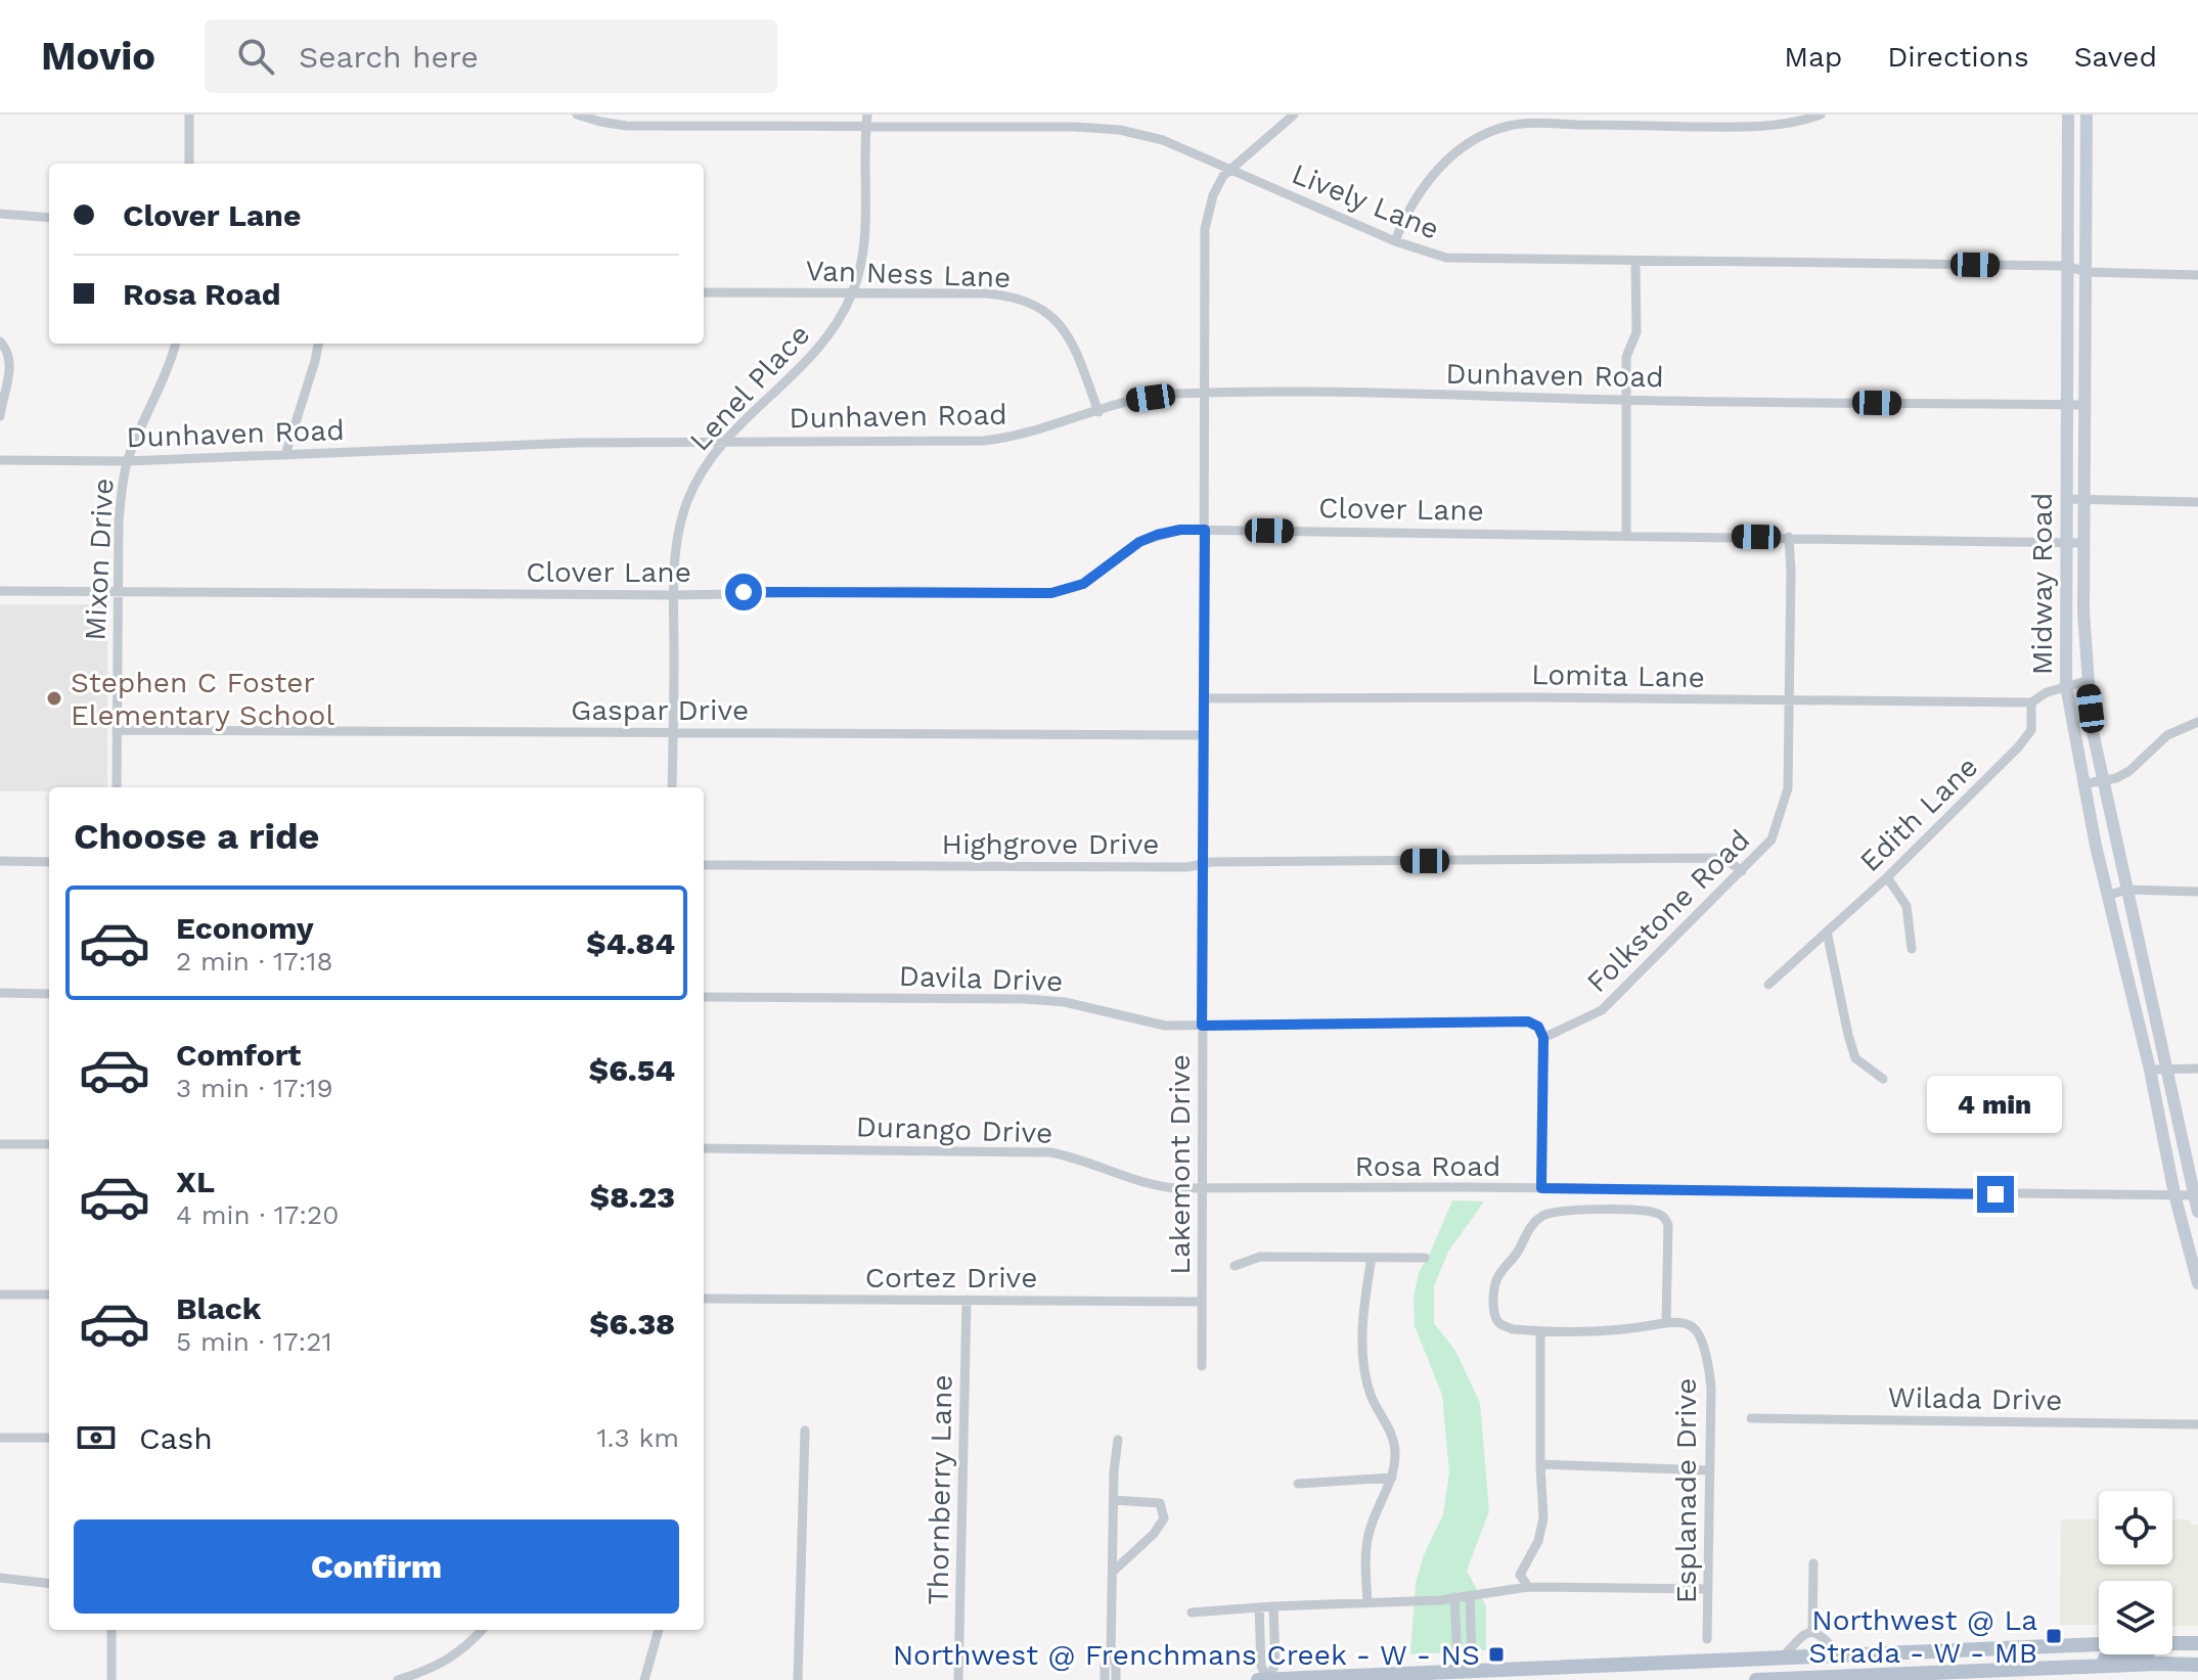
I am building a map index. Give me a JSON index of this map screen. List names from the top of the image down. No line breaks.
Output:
{"streets":{"main road":["Midway Road"],"street":["Lively Lane","Van Ness Lane","Dunhaven Road","Lenel Place","Clover Lane","Mixon Drive","Lomita Lane","Gaspar Drive","Edith Lane","Highgrove Drive","Folkstone Road","Davila Drive","Durango Drive","Lakemont Drive","Rosa Road","Cortez Drive","Wilada Drive","Thornberry Lane","Esplanade Drive"]},"crossings":[["Lively Lane","Lenel Place"],["Lively Lane","Midway Road"],["Lively Lane","Lakemont Drive"],["Van Ness Lane","Dunhaven Road"],["Van Ness Lane","Lenel Place"],["Dunhaven Road","Lenel Place"],["Dunhaven Road","Mixon Drive"],["Dunhaven Road","Midway Road"],["Dunhaven Road","Lakemont Drive"],["Lenel Place","Clover Lane"],["Lenel Place","Gaspar Drive"],["Clover Lane","Mixon Drive"],["Clover Lane","Midway Road"],["Clover Lane","Folkstone Road"],["Clover Lane","Lakemont Drive"],["Mixon Drive","Gaspar Drive"],["Midway Road","Rosa Road"],["Lomita Lane","Edith Lane"],["Lomita Lane","Folkstone Road"],["Lomita Lane","Lakemont Drive"],["Gaspar Drive","Lakemont Drive"],["Highgrove Drive","Folkstone Road"],["Highgrove Drive","Lakemont Drive"],["Folkstone Road","Davila Drive"],["Davila Drive","Lakemont Drive"],["Durango Drive","Lakemont Drive"],["Durango Drive","Rosa Road"],["Lakemont Drive","Rosa Road"],["Lakemont Drive","Cortez Drive"],["Cortez Drive","Thornberry Lane"]],"places":{"other":["Stephen C Foster Elementary School"],"transit":["Northwest @ La Strada - W - MB","Northwest @ Frenchmans Creek - W - NS"]},"page":{"header":"Movio","search":"Search here","nav":["Map","Directions","Saved"],"banner":["Clover Lane","Rosa Road"],"heading":"Choose a ride","list":[{"name":"Economy","note":"2 min · 17:18","value":"$4.84"},{"name":"Comfort","note":"3 min · 17:19","value":"$6.54"},{"name":"XL","note":"4 min · 17:20","value":"$8.23"},{"name":"Black","note":"5 min · 17:21","value":"$6.38"}],"bubble":"4 min","pay":["Cash","1.3 km"],"buttons":"Confirm"}}
